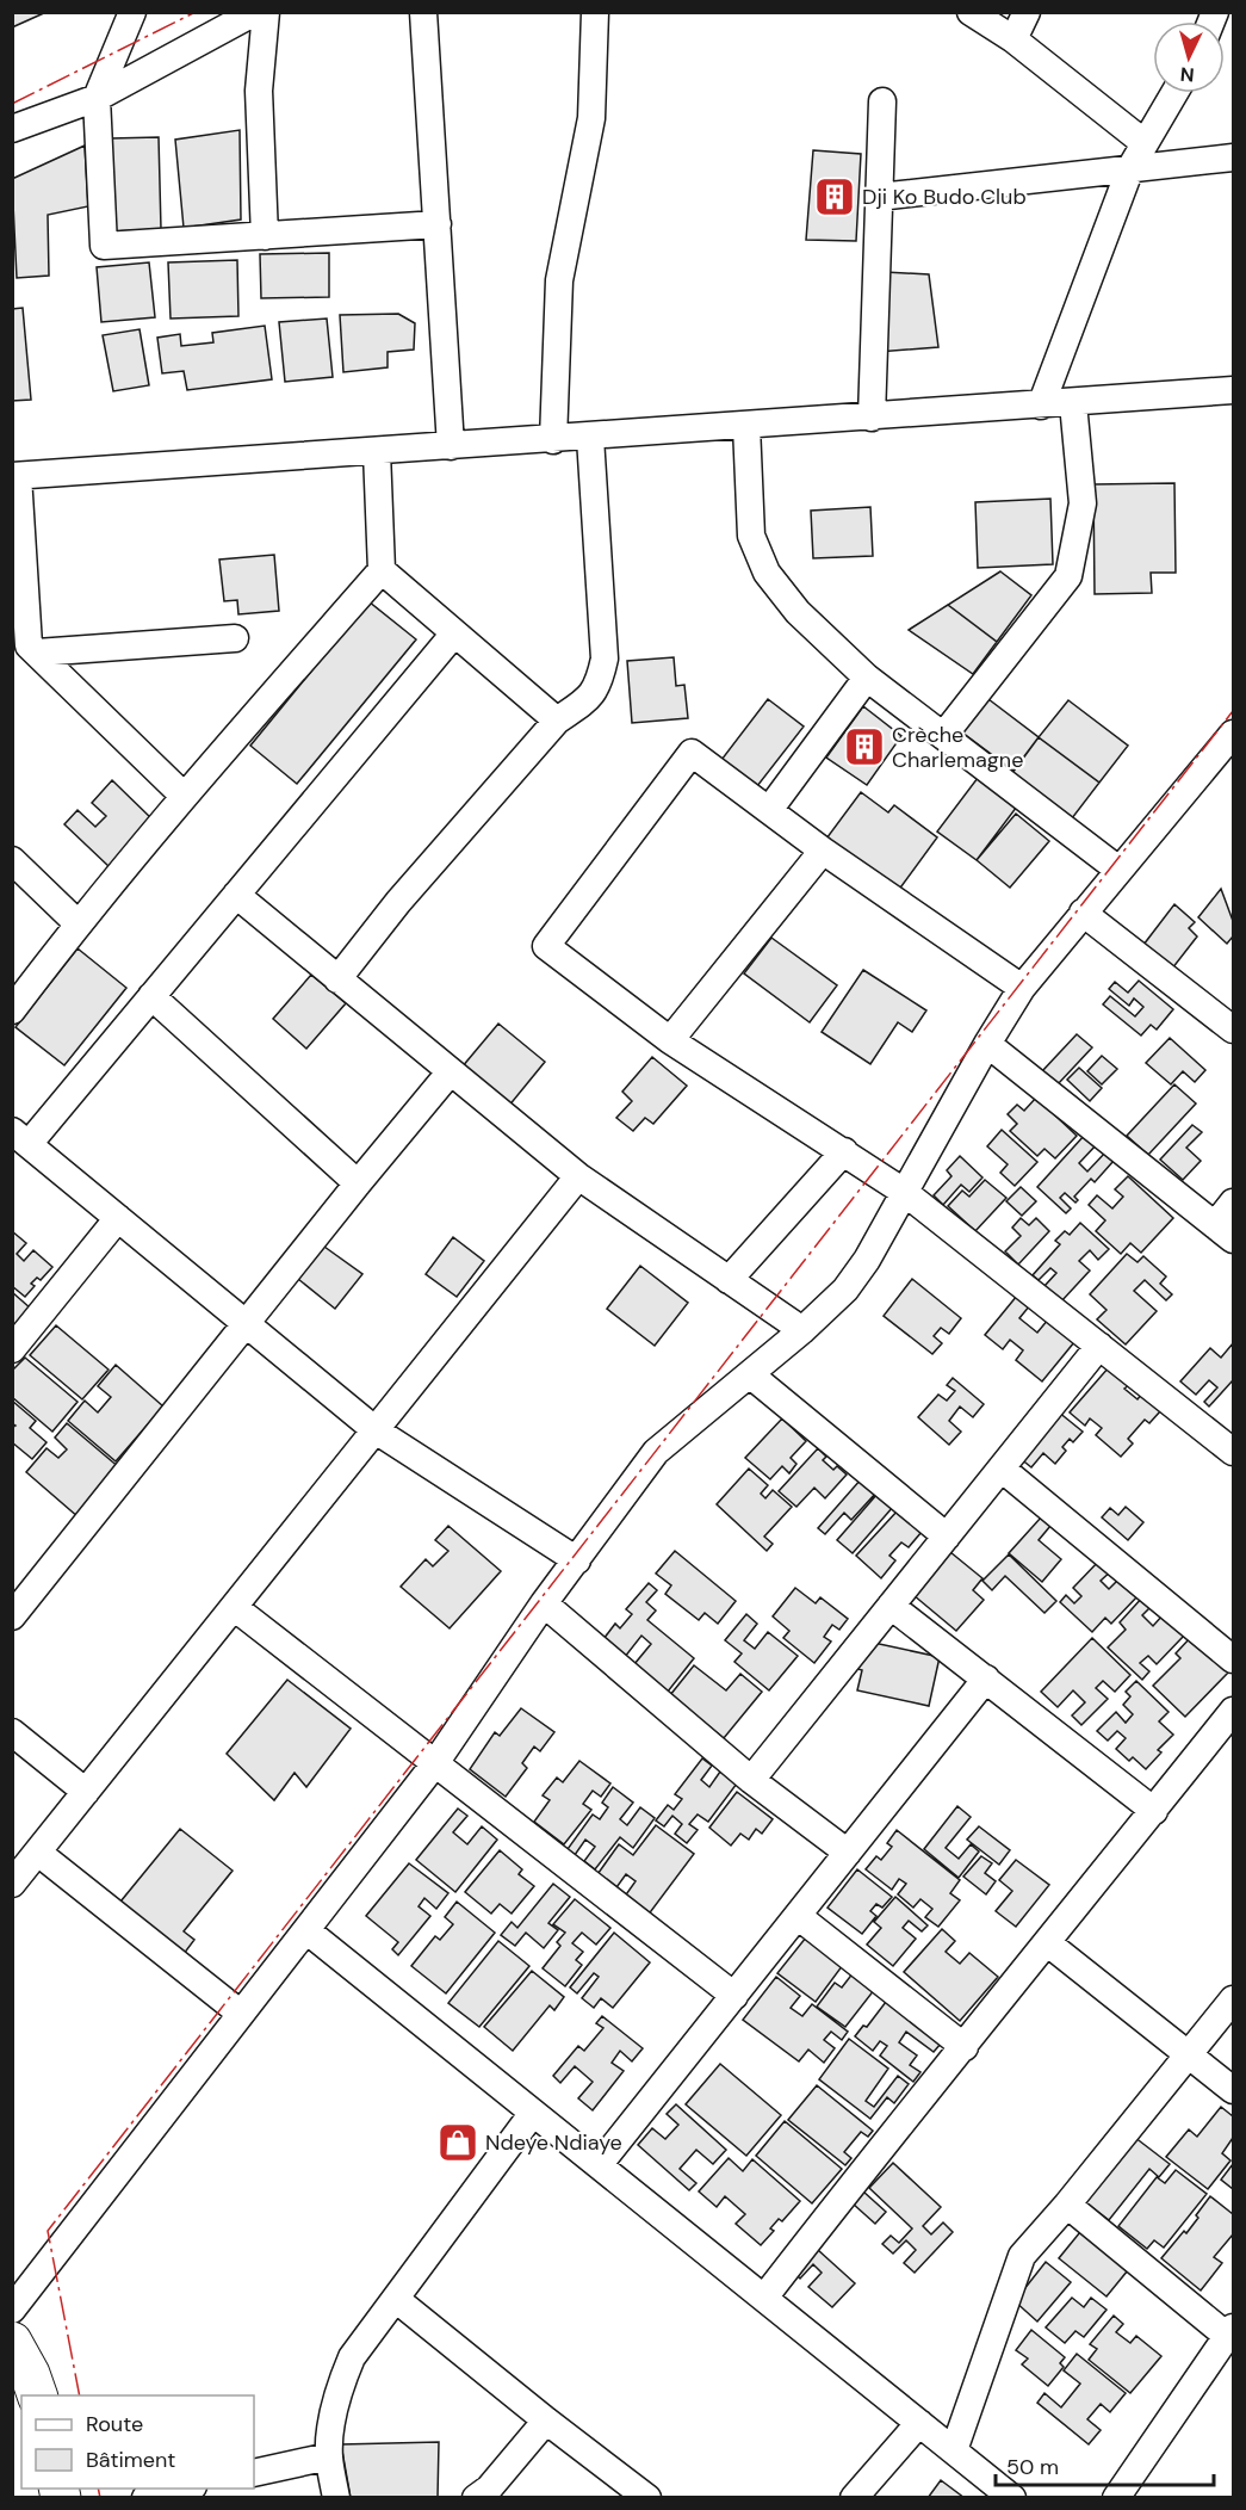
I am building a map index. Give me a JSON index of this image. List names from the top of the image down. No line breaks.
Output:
{"places":{"building":["Dji Ko Budo Club","Crèche Charlemagne"],"shop":["Ndeye Ndiaye"]},"legend":["Route","Bâtiment"],"scale_bar":"50 m","north":"bottom"}
